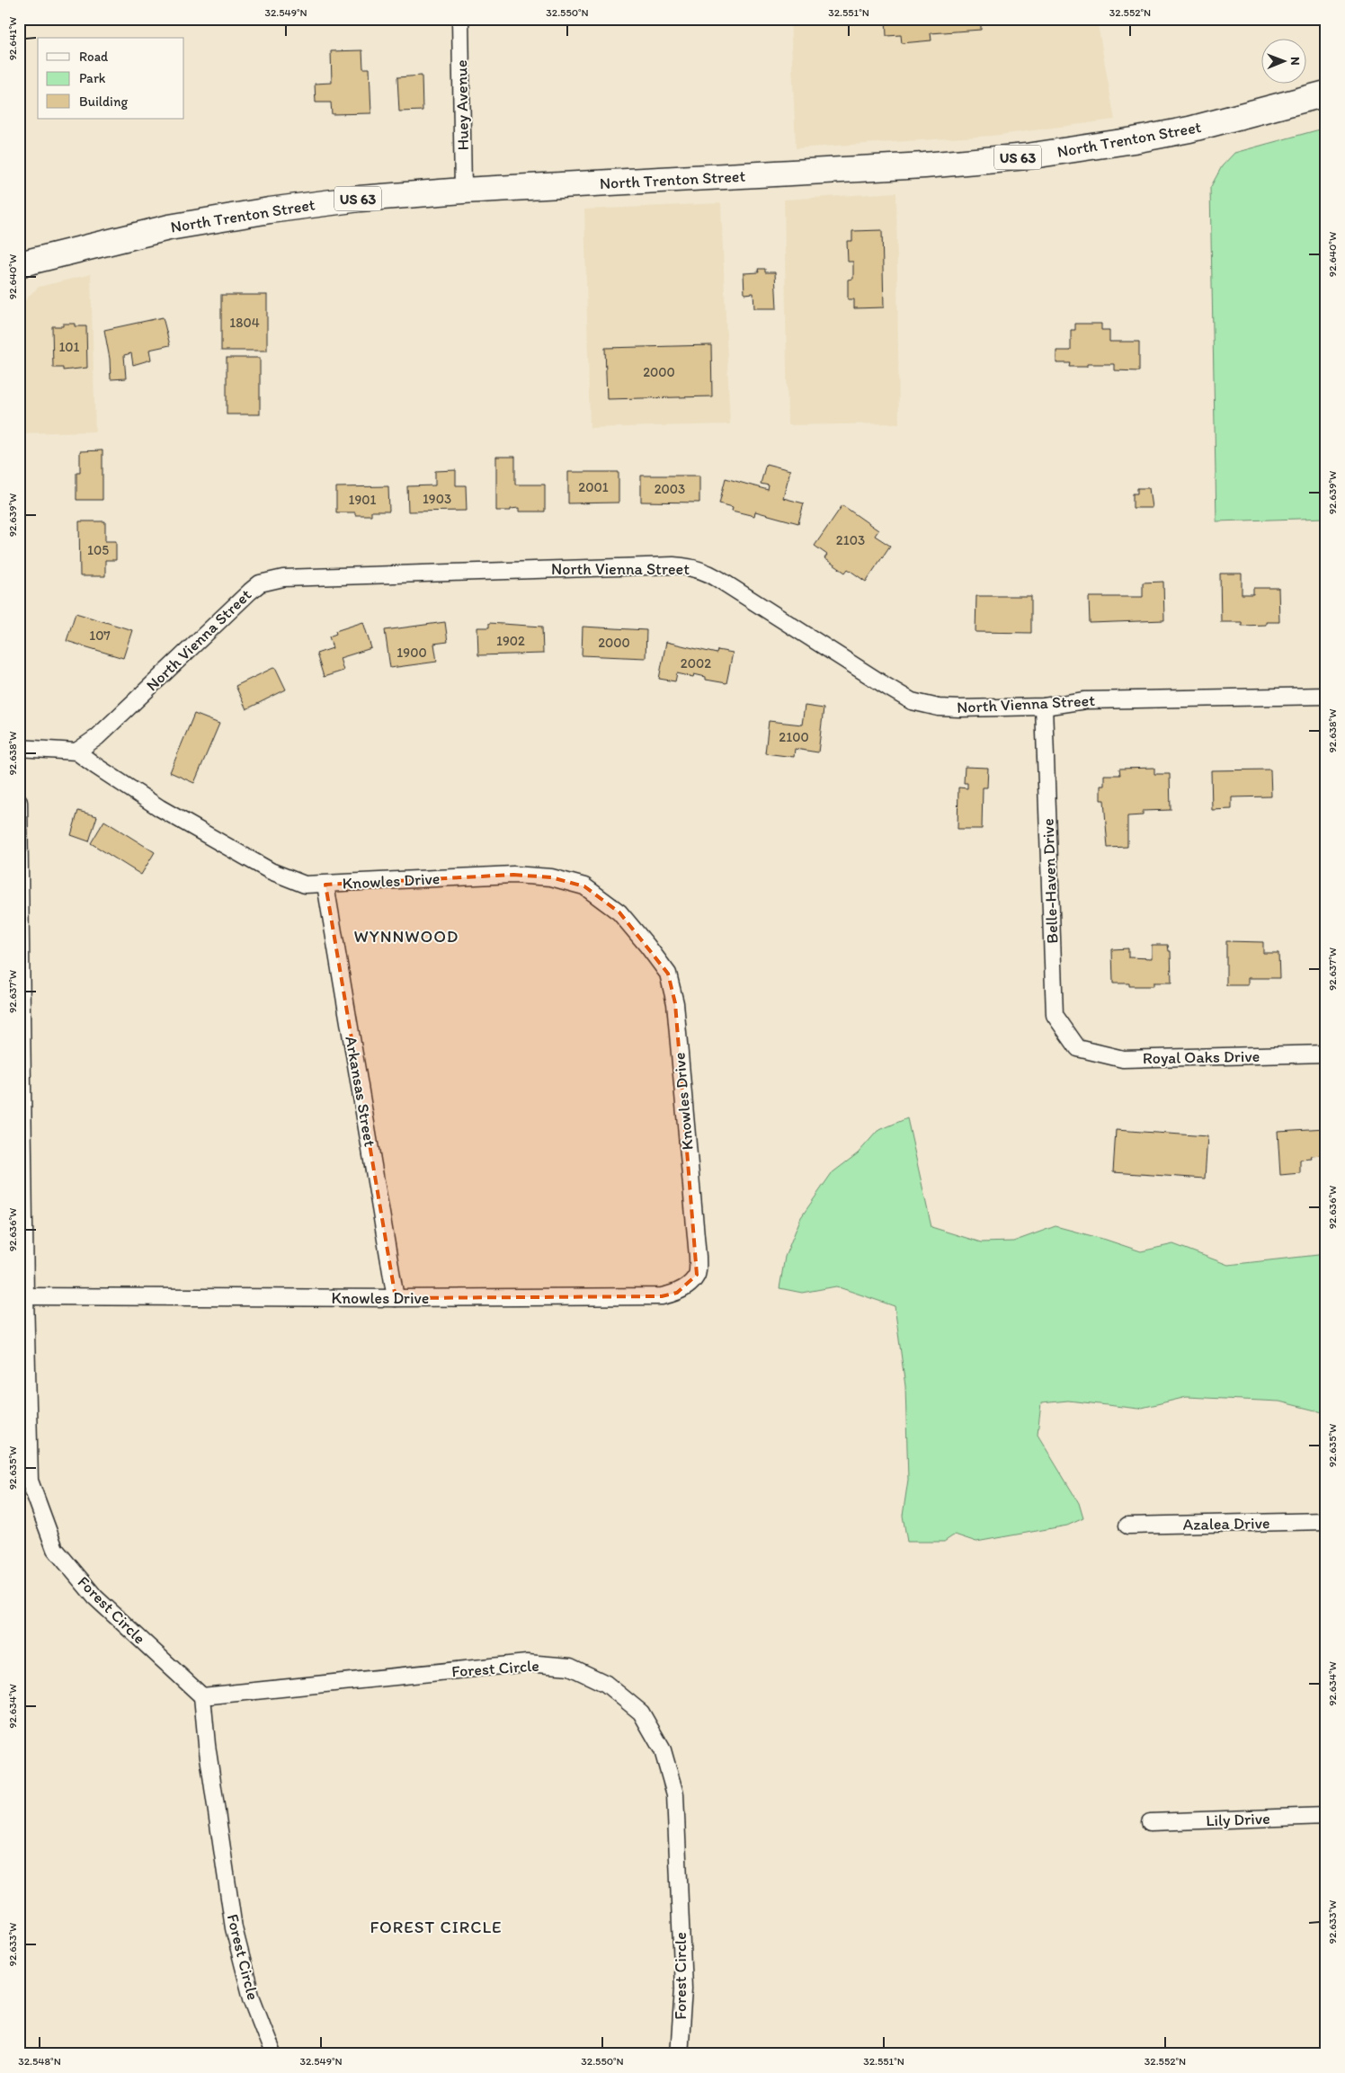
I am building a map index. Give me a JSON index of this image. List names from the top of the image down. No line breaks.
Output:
{"streets":{"highway":["North Trenton Street","US 63"],"street":["Huey Avenue","North Vienna Street","Knowles Drive","Belle-Haven Drive","Royal Oaks Drive","Arkansas Street","Azalea Drive","Forest Circle","Lily Drive"]},"crossings":[["Huey Avenue","North Trenton Street"],["North Vienna Street","Knowles Drive"],["North Vienna Street","Belle-Haven Drive"],["Knowles Drive","Arkansas Street"],["Knowles Drive","Forest Circle"],["Belle-Haven Drive","Royal Oaks Drive"]],"districts":["WYNNWOOD","FOREST CIRCLE"],"house_numbers":["1804","101","2000","2001","2003","1903","1901","2103","105","107","1902","2000","1900","2002","2100"],"legend":["Road","Park","Building"],"north":"right","coordinates":["32.549°N","32.550°N","32.551°N","32.552°N","92.641°W","92.640°W","92.639°W","92.638°W","92.637°W","92.636°W","92.635°W","92.634°W","92.633°W","32.548°N"]}
